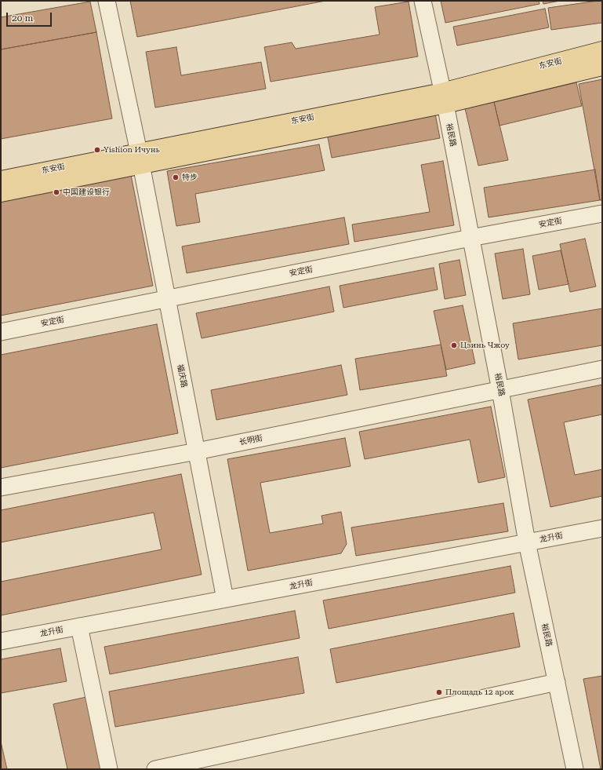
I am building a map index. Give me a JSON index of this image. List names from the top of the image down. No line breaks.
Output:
{"streets":{"main road":["东安街"],"street":["裕民路","安定街","福庆路","长明街","龙升街"]},"crossings":[["东安街","裕民路"],["东安街","福庆路"],["裕民路","安定街"],["裕民路","长明街"],["裕民路","龙升街"],["安定街","福庆路"],["福庆路","长明街"],["福庆路","龙升街"]],"places":["Yishion Ичунь","特步","中国建设银行","Цзинь Чжоу","Площадь 12 арок"],"scale_bar":"20 m"}
